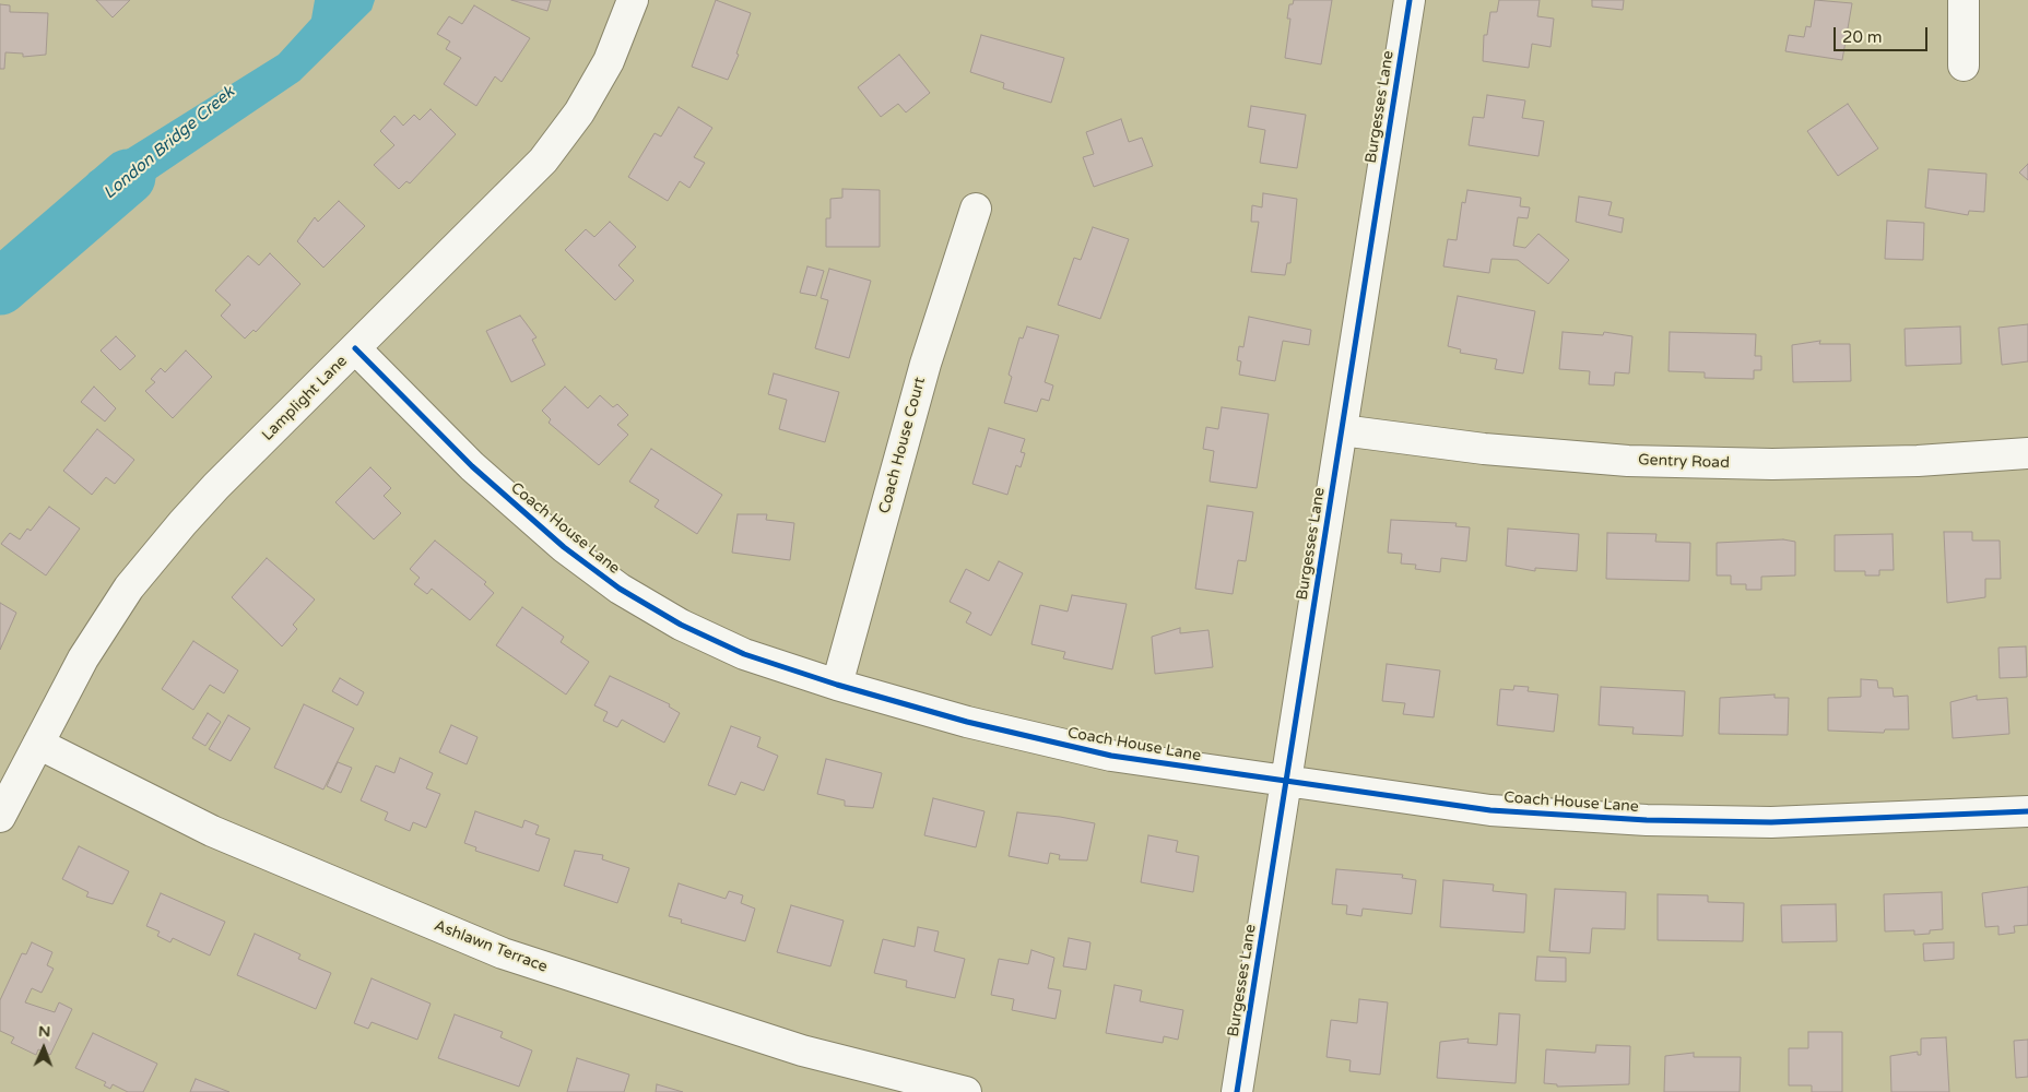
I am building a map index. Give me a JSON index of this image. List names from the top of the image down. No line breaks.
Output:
{"streets":{"street":["Burgesses Lane","Lamplight Lane","Coach House Court","Gentry Road","Coach House Lane","Ashlawn Terrace"]},"crossings":[["Burgesses Lane","Gentry Road"],["Burgesses Lane","Coach House Lane"],["Lamplight Lane","Coach House Lane"],["Lamplight Lane","Ashlawn Terrace"],["Coach House Court","Coach House Lane"]],"water":["London Bridge Creek"],"scale_bar":"20 m","north":"top"}
